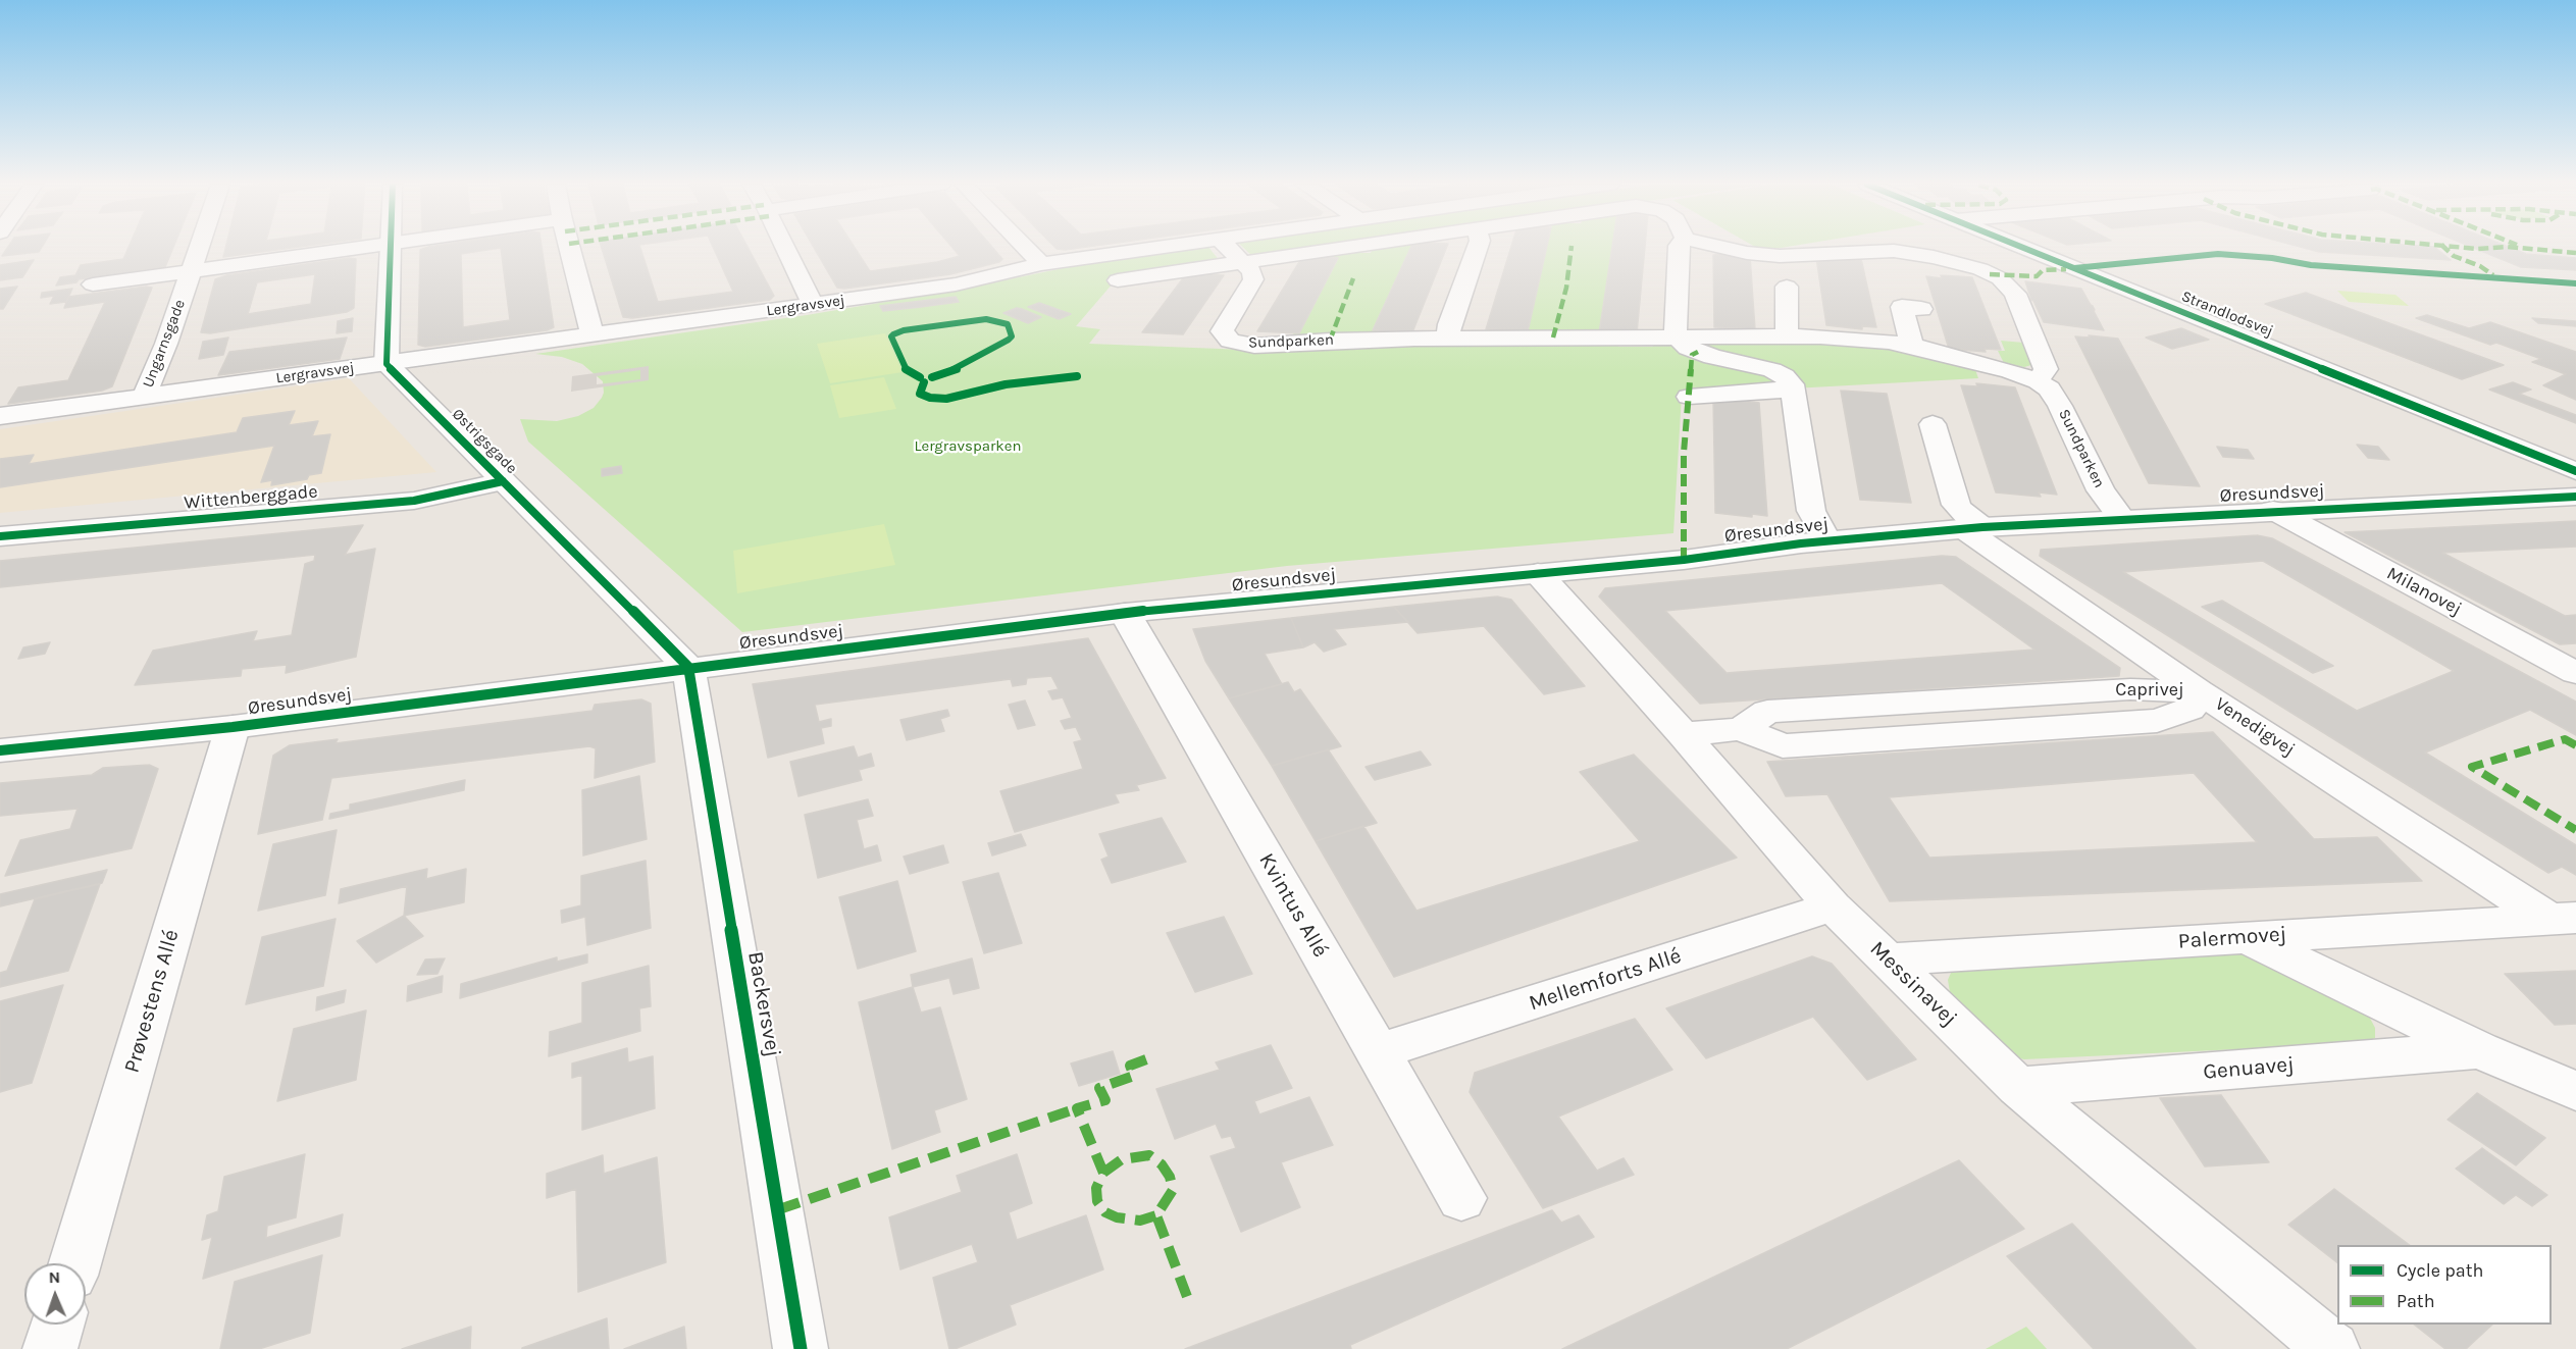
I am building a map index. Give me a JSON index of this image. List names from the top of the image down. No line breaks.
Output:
{"streets":{"street":["Lergravsvej","Strandlodsvej","Sundparken","Ungarnsgade","Østrigsgade","Øresundsvej","Wittenberggade","Milanovej","Caprivej","Venedigvej","Kvintus Allé","Palermovej","Mellemforts Allé","Messinavej","Prøvestens Allé","Backersvej","Genuavej"]},"crossings":[["Lergravsvej","Ungarnsgade"],["Lergravsvej","Østrigsgade"],["Sundparken","Øresundsvej"],["Østrigsgade","Øresundsvej"],["Østrigsgade","Wittenberggade"],["Østrigsgade","Backersvej"],["Øresundsvej","Milanovej"],["Øresundsvej","Venedigvej"],["Øresundsvej","Kvintus Allé"],["Øresundsvej","Messinavej"],["Øresundsvej","Prøvestens Allé"],["Øresundsvej","Backersvej"],["Caprivej","Venedigvej"],["Caprivej","Messinavej"],["Venedigvej","Palermovej"],["Kvintus Allé","Mellemforts Allé"],["Palermovej","Messinavej"],["Palermovej","Genuavej"],["Mellemforts Allé","Messinavej"],["Messinavej","Genuavej"]],"parks":["Lergravsparken"],"legend":["Cycle path","Path"],"north":"top"}
